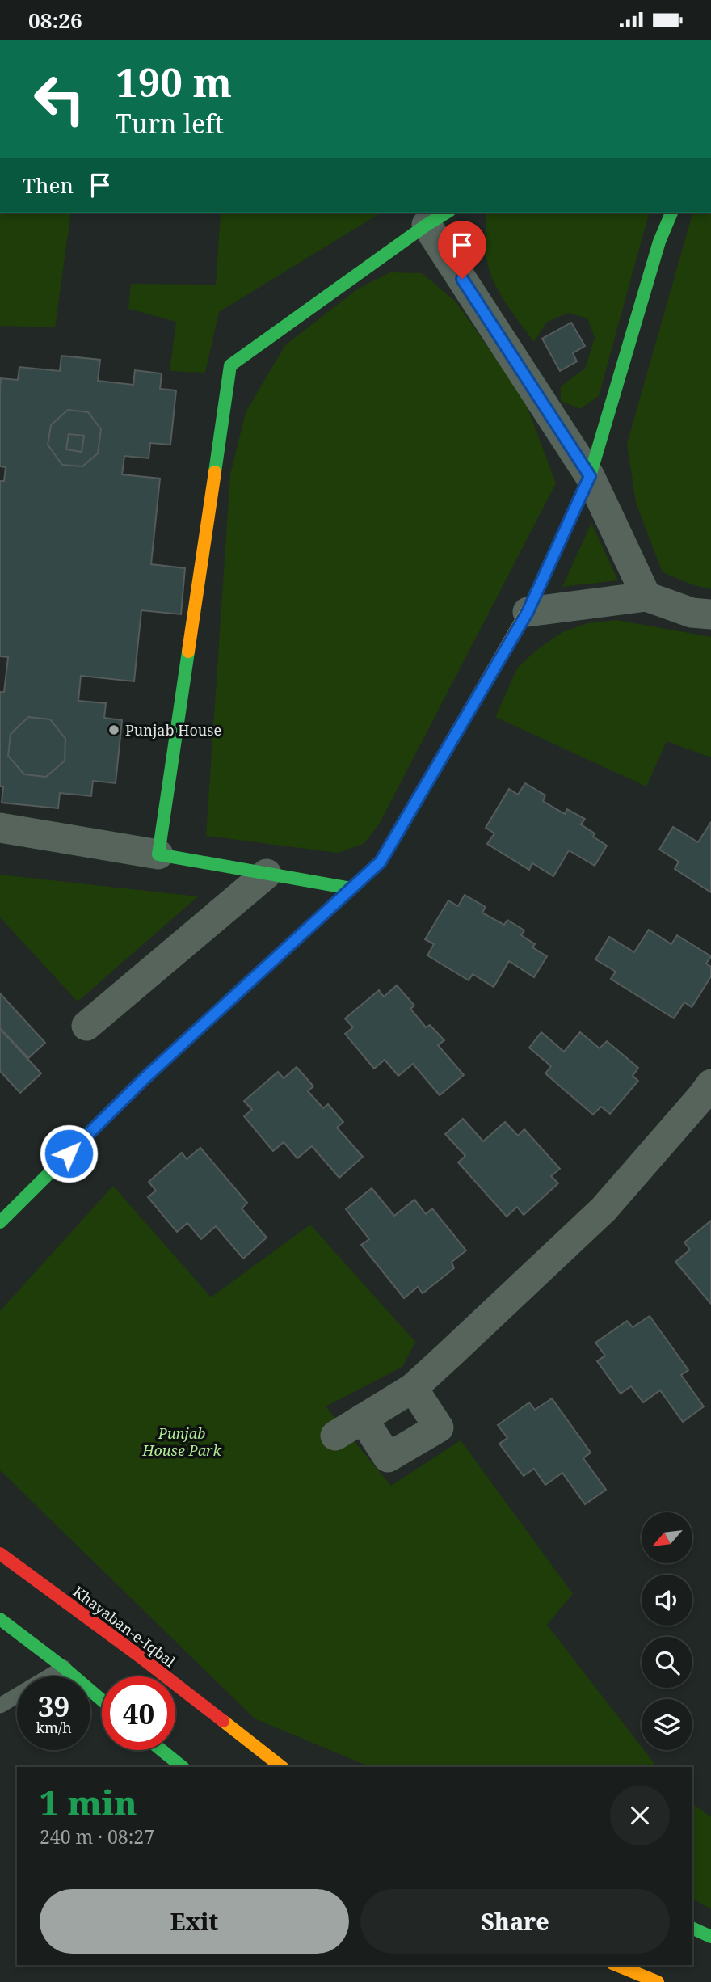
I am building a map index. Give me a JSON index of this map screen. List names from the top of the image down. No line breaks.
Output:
{"streets":{"street":["Khayaban-e-Iqbal"]},"parks":["Punjab House Park"],"places":["Punjab House"],"north":"bottom left","page":{"status":"08:26","turn":["190 m","Turn left"],"then":"Then","speed":"39 km/h","limit":"40","heading":["1 min","240 m · 08:27"],"buttons":["Exit","Share"]}}
